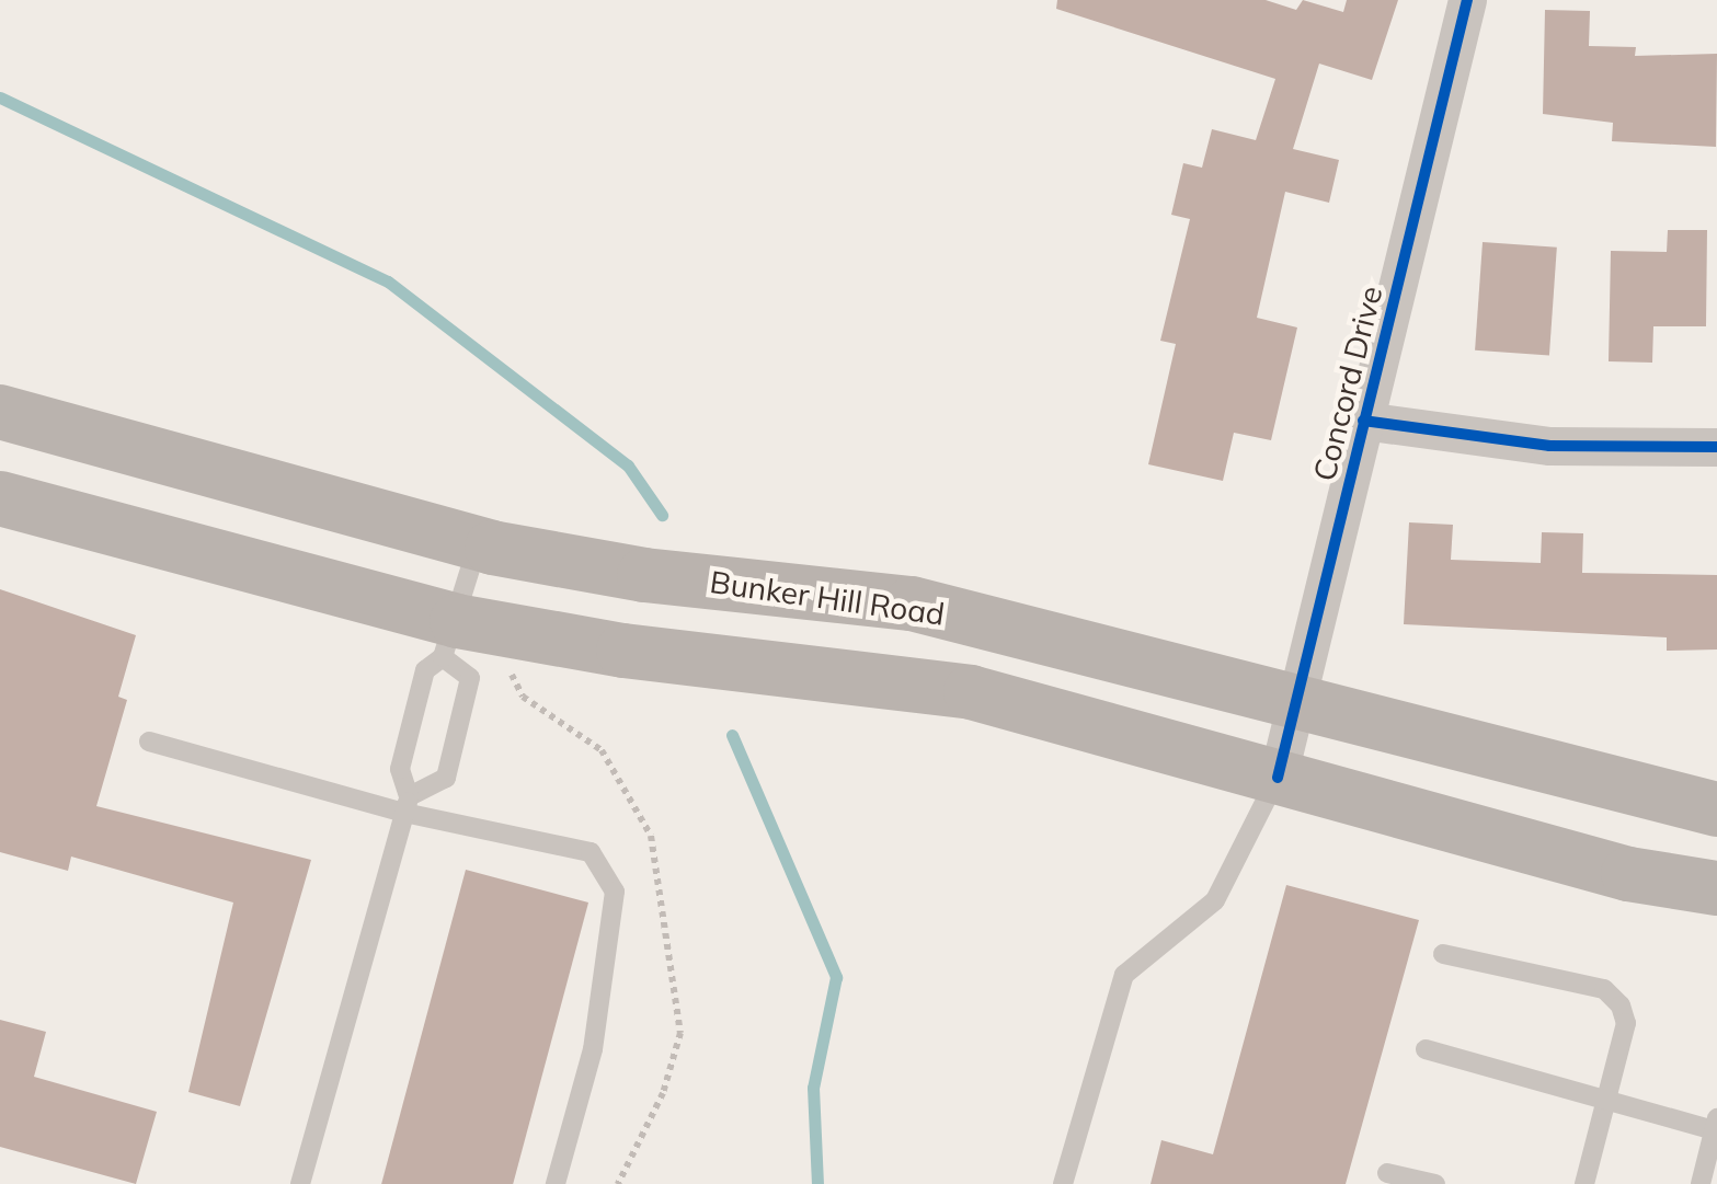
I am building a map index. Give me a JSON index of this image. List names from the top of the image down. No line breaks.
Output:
{"streets":{"main road":["Bunker Hill Road"],"street":["Concord Drive"]},"crossings":[["Concord Drive","Bunker Hill Road"]]}
